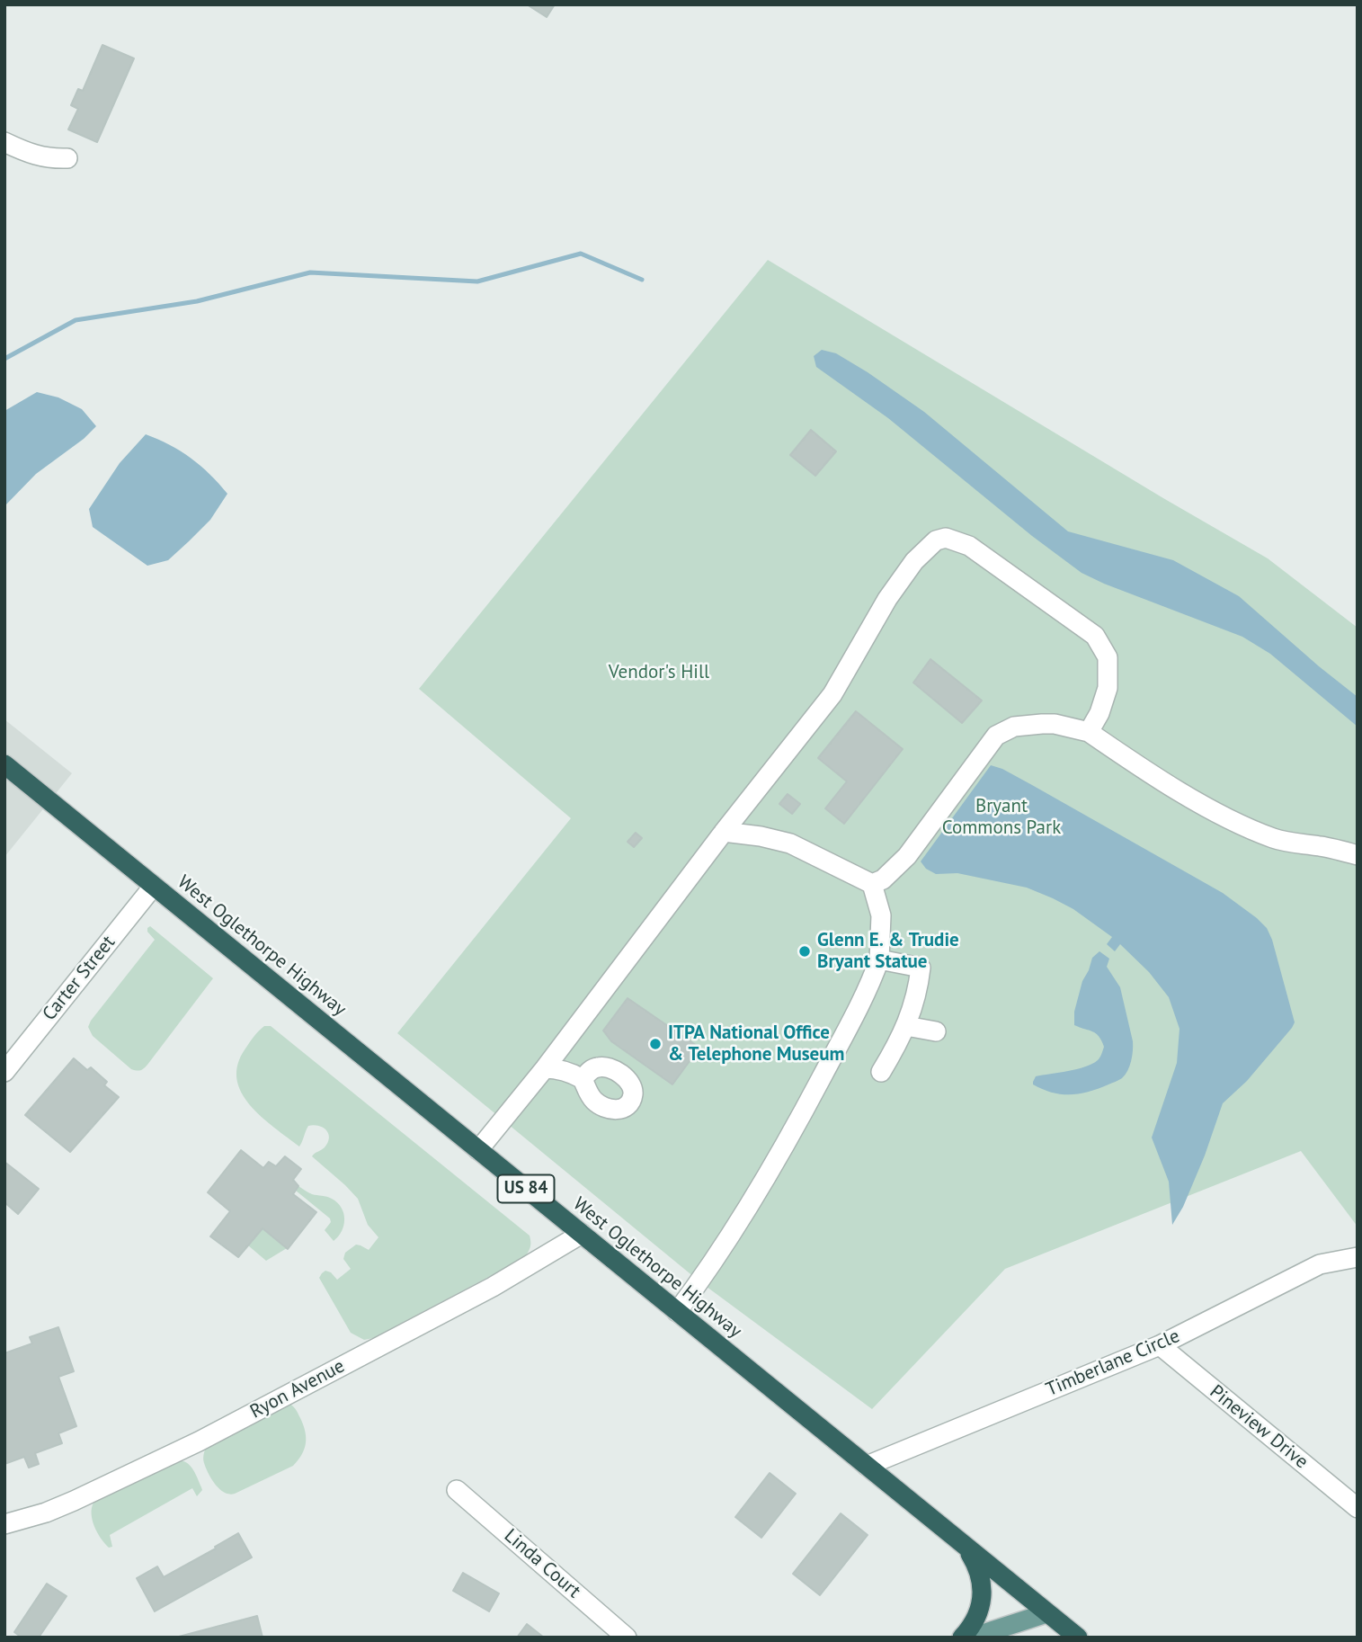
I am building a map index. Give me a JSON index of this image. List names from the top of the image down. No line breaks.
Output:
{"streets":{"highway":["West Oglethorpe Highway","US 84"],"street":["Carter Street","Timberlane Circle","Ryon Avenue","Pineview Drive","Linda Court"]},"crossings":[["West Oglethorpe Highway","Carter Street"],["West Oglethorpe Highway","Timberlane Circle"],["West Oglethorpe Highway","Ryon Avenue"],["Timberlane Circle","Pineview Drive"]],"parks":["Vendor's Hill","Bryant Commons Park"],"places":["Glenn E. & Trudie Bryant Statue","ITPA National Office & Telephone Museum"]}
